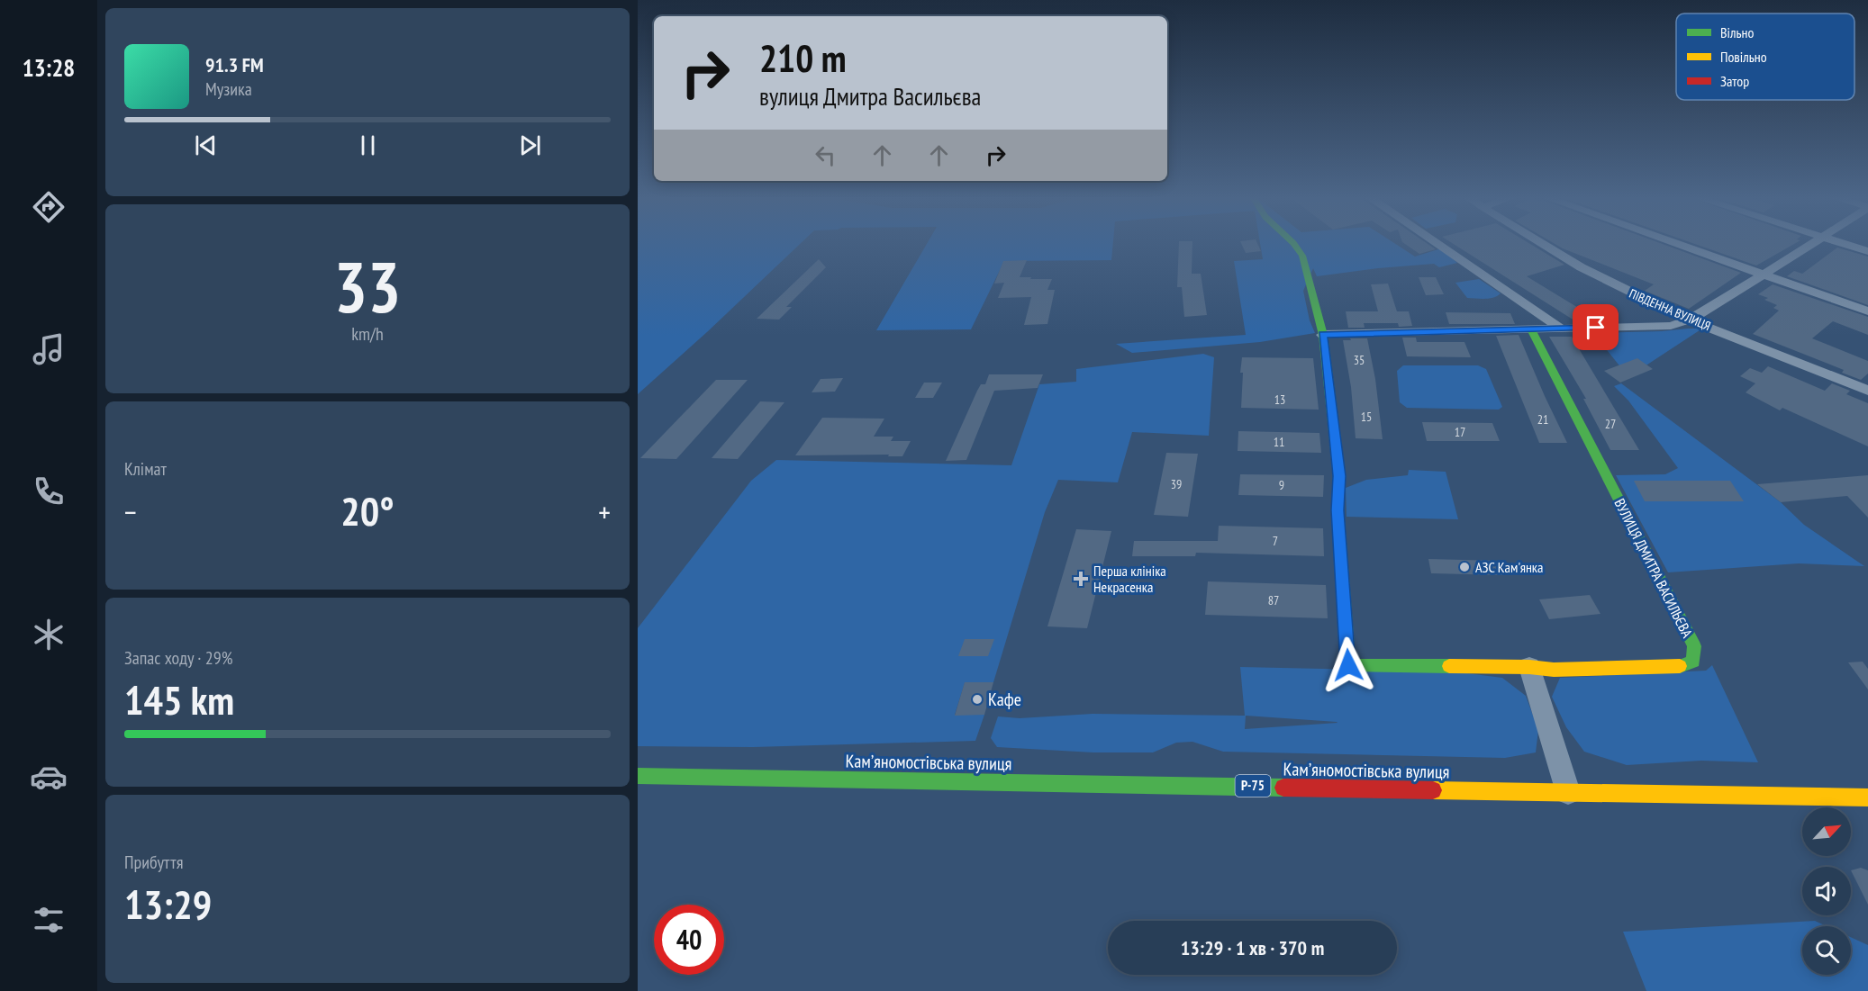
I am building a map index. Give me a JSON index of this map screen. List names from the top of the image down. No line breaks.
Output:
{"streets":{"street":["ПІВДЕННА ВУЛИЦЯ","ВУЛИЦЯ ДМИТРА ВАСИЛЬЄВА","Камʼяномостівська вулиця","Р-75"]},"places":{"other":["АЗС Кам'янка","Кафе"],"health":["Перша клініка Некрасенка"]},"house_numbers":["35","13","15","21","27","17","11","39","9","7","87"],"legend":["Вільно","Повільно","Затор"],"north":"top right","page":{"tabs":"13:28","turn":["210 m","вулиця Дмитра Васильєва"],"song":["91.3 FM","Музика"],"tile":[["33","km/h"],"Клімат",["Запас ходу · 29%","145 km"],["Прибуття","13:29"]],"heat":["−","20°","+"],"limit":"40","trip":"13:29 · 1 хв · 370 m"}}
